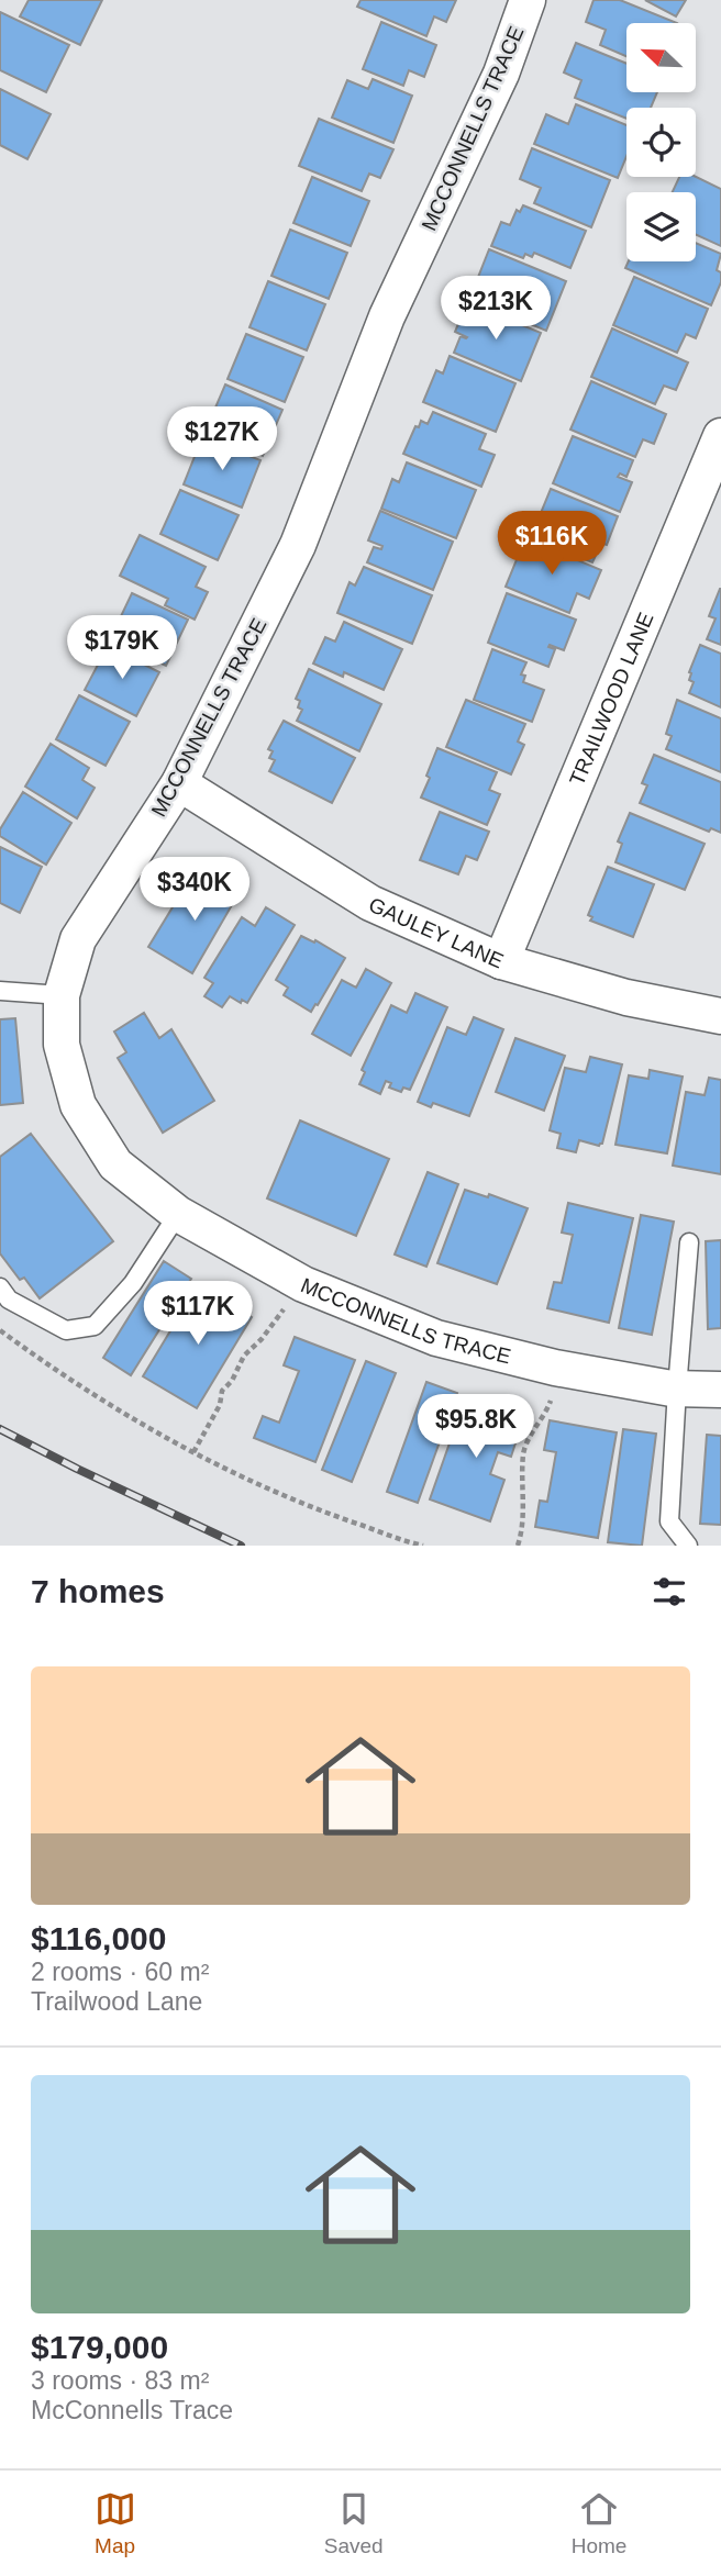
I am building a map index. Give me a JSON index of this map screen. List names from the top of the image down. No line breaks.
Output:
{"streets":{"street":["MCCONNELLS TRACE","TRAILWOOD LANE","GAULEY LANE"]},"crossings":[["MCCONNELLS TRACE","GAULEY LANE"],["TRAILWOOD LANE","GAULEY LANE"]],"north":"top left","page":{"price":["$213K","$127K","$116K","$179K","$340K","$117K","$95.8K"],"heading":"7 homes","list":[{"name":"$116,000","note":"2 rooms · 60 m² · Trailwood Lane"},{"name":"$179,000","note":"3 rooms · 83 m² · McConnells Trace"}],"tabs":["Map","Saved","Home"]}}
